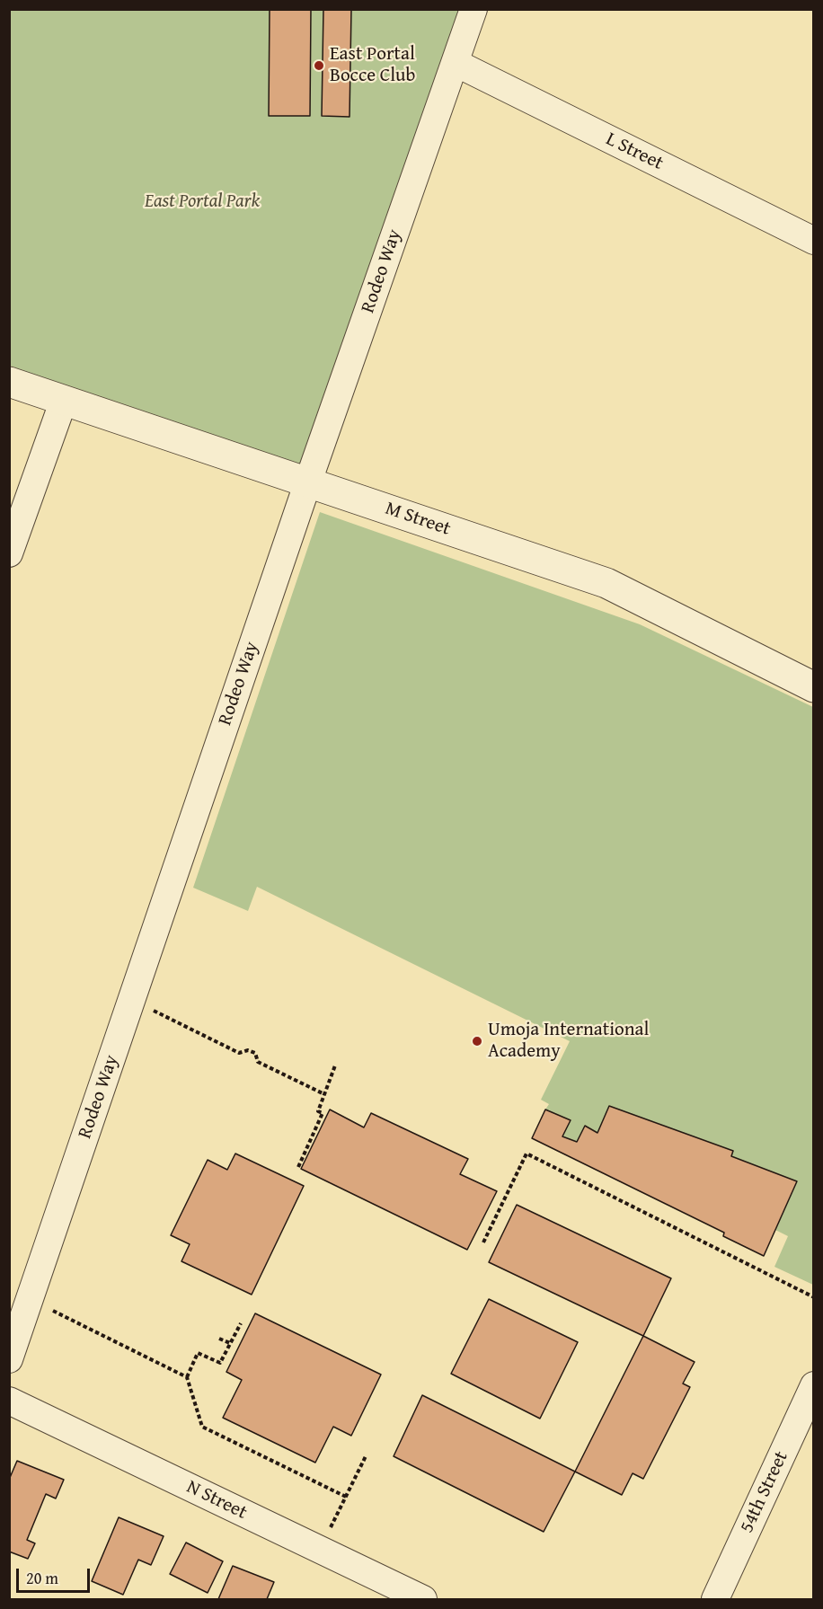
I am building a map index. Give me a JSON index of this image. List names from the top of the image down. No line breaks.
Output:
{"streets":{"street":["L Street","Rodeo Way","M Street","54th Street","N Street"]},"crossings":[["L Street","Rodeo Way"],["Rodeo Way","M Street"]],"parks":["East Portal Park"],"places":["East Portal Bocce Club","Umoja International Academy"],"scale_bar":"20 m"}
